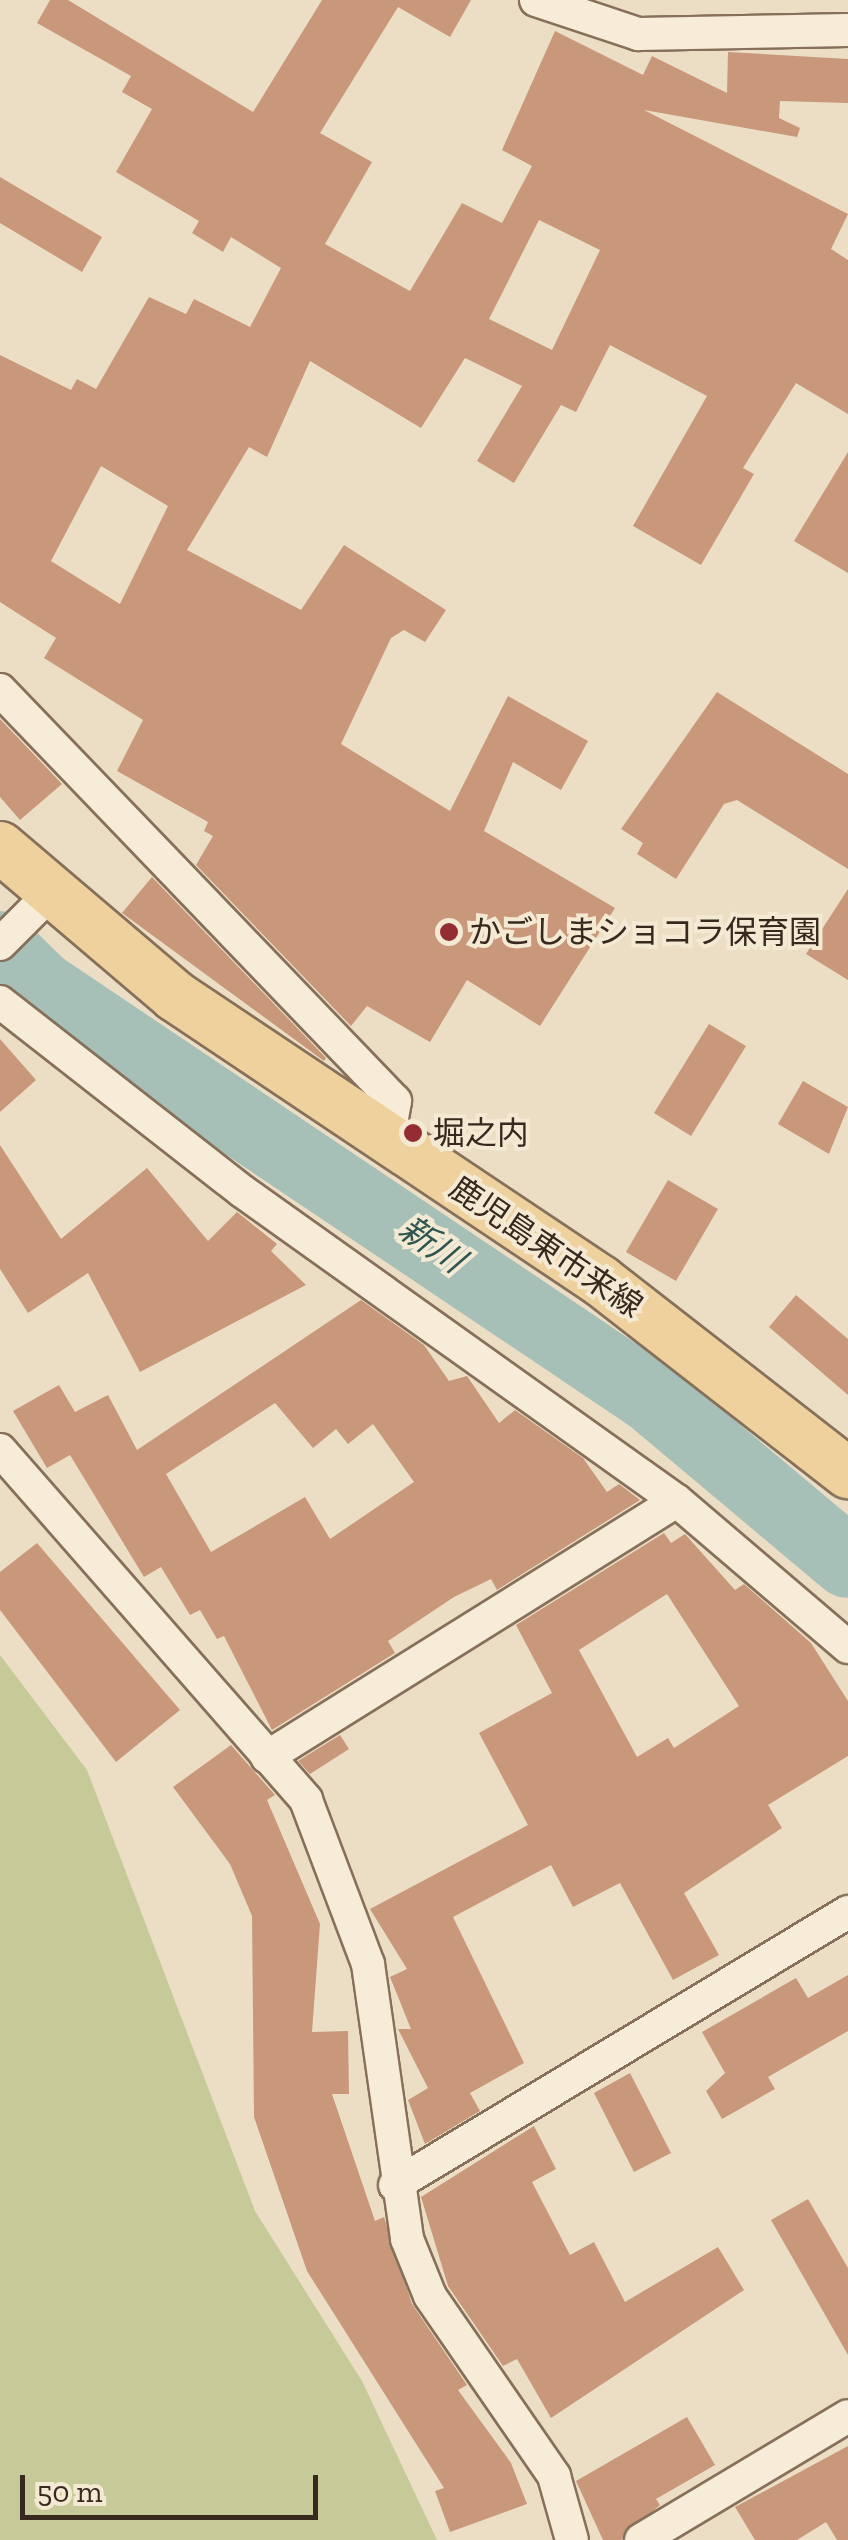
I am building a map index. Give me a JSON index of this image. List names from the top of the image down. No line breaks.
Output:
{"streets":{"main road":["鹿児島東市来線"]},"water":["新川"],"places":["かごしまショコラ保育園","堀之内"],"scale_bar":"50 m"}
